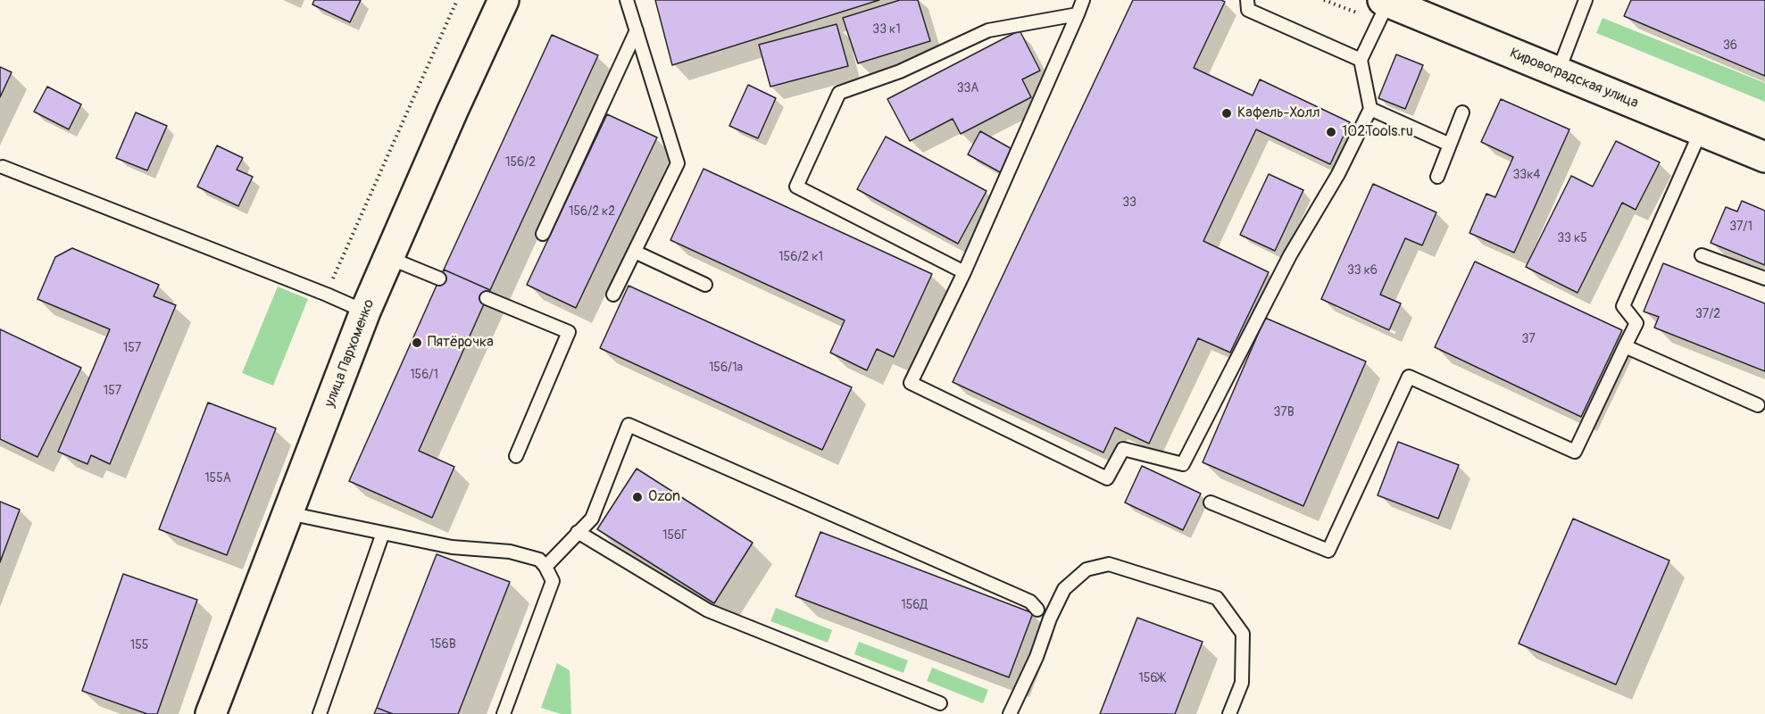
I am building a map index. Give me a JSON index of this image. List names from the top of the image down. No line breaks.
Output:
{"streets":{"main road":["Кировоградская улица","улица Пархоменко"]},"places":["Кафель-Холл","102Tools.ru","Пятёрочка","Ozon"],"house_numbers":["33 к1","36","33А","156/2","33к4","33","156/2 к2","37/1","33 к5","156/2 к1","33 к6","37/2","37","157","156/1а","156/1","157","37В","155А","156Г","156Д","156В","155","156Ж"]}
